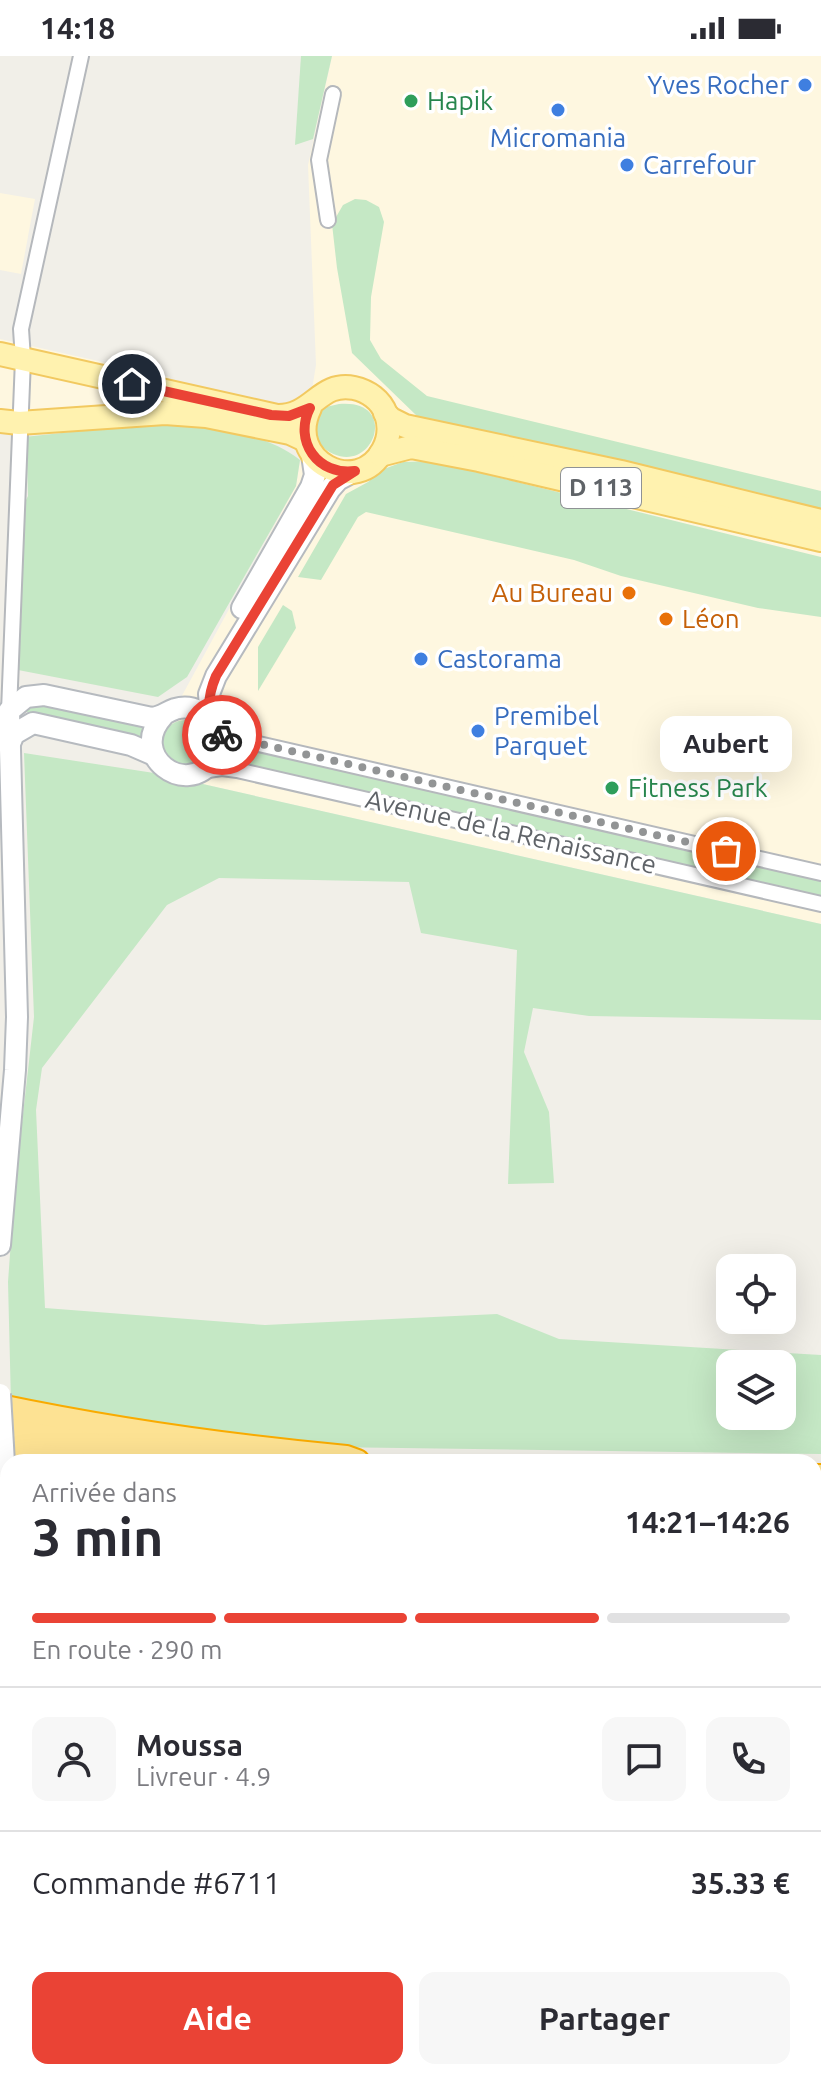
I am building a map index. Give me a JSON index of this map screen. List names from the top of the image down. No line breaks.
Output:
{"streets":{"main road":["D 113"],"street":["Avenue de la Renaissance"]},"places":["Yves Rocher","Hapik","Micromania","Carrefour","Au Bureau","Léon","Castorama","Premibel Parquet","Fitness Park","Aubert"],"page":{"status":"14:18","bubble":"Aubert","heading":["3 min","Arrivée dans","14:21–14:26"],"panel":["Moussa","Livreur · 4.9","Commande #6711","35.33 €"],"bar":"En route · 290 m","buttons":["Aide","Partager"]}}
